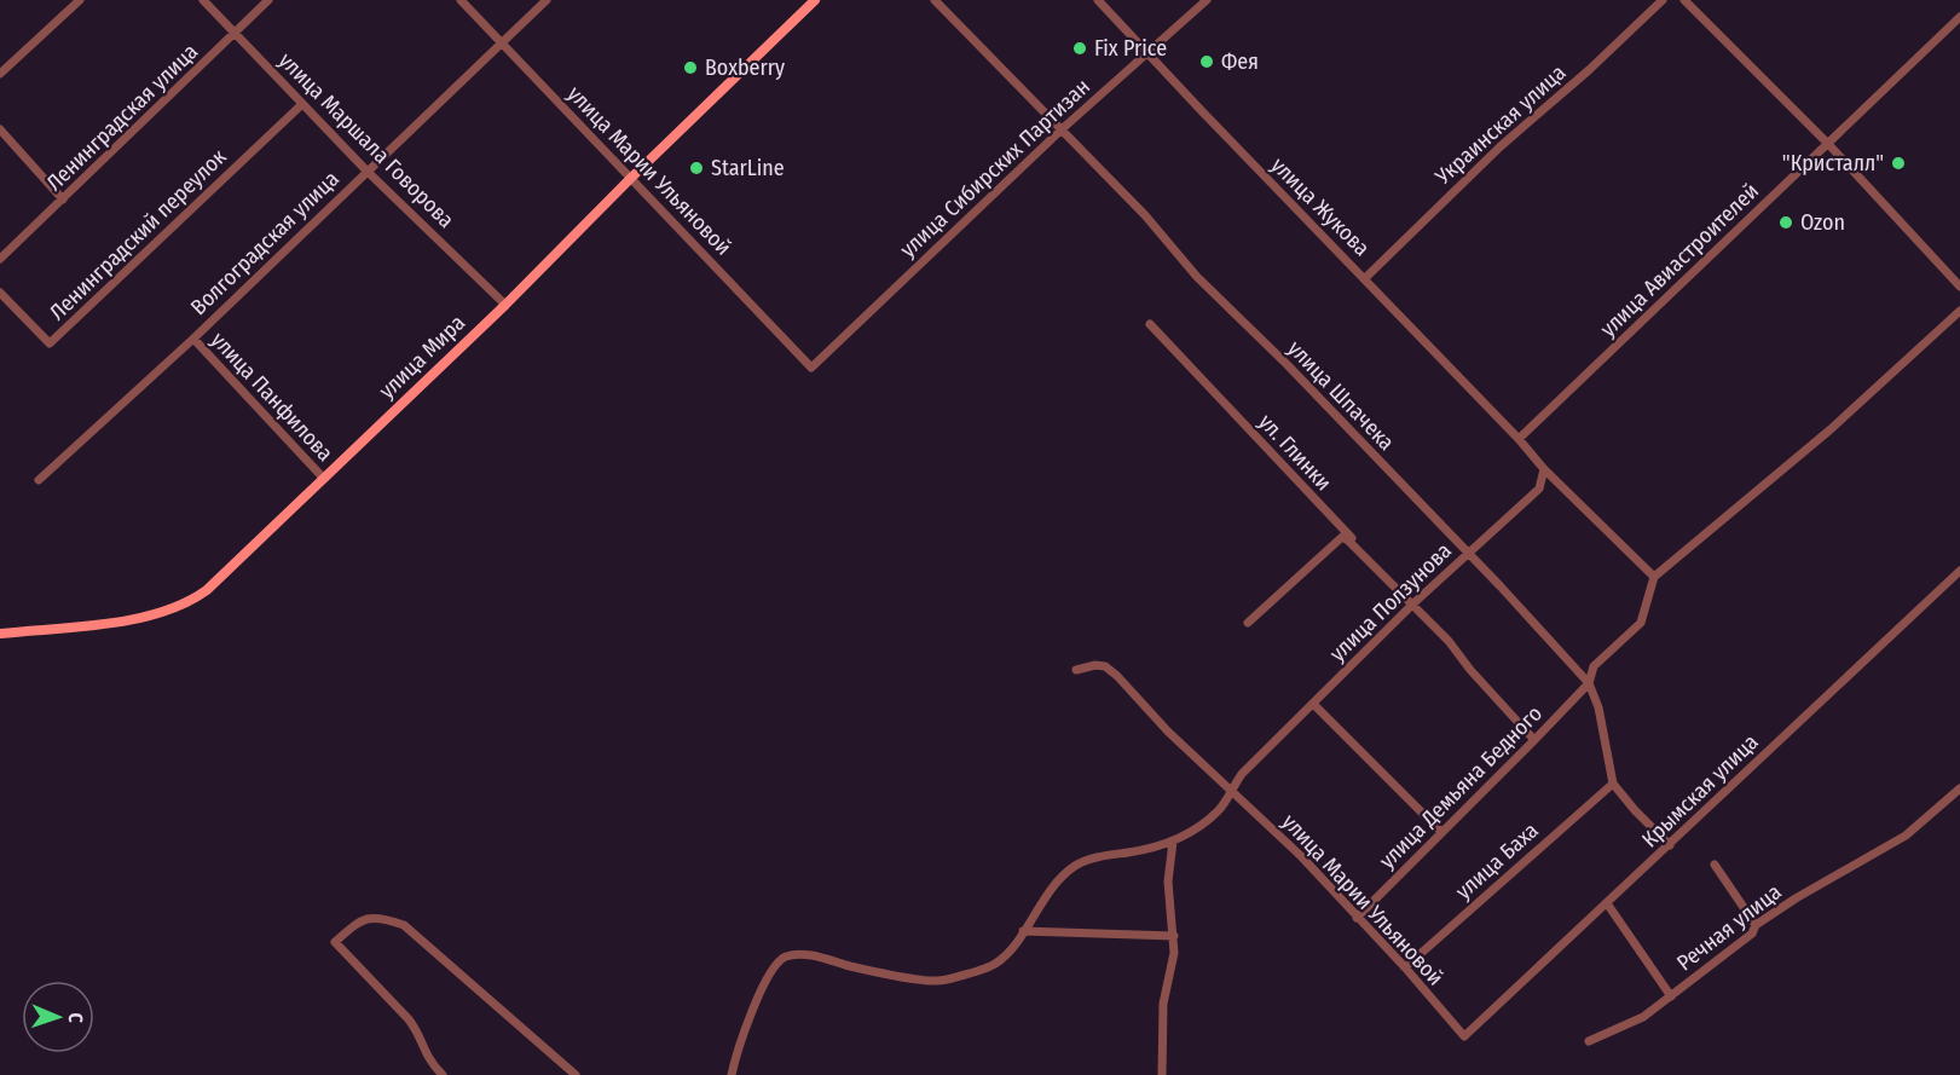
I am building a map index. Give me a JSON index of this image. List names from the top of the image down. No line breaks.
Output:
{"streets":{"main road":["улица Мира"],"street":["Ленинградская улица","Украинская улица","улица Маршала Говорова","улица Сибирских Партизан","улица Марии Ульяновой","улица Жукова","Ленинградский переулок","Волгоградская улица","улица Авиастроителей","улица Шпачека","улица Панфилова","ул. Глинки","улица Ползунова","улица Демьяна Бедного","Крымская улица","улица Баха","Речная улица"]},"crossings":[["Ленинградская улица","улица Маршала Говорова"],["Украинская улица","улица Жукова"],["улица Маршала Говорова","Ленинградский переулок"],["улица Маршала Говорова","Волгоградская улица"],["улица Маршала Говорова","улица Мира"],["улица Сибирских Партизан","улица Марии Ульяновой"],["улица Сибирских Партизан","улица Жукова"],["улица Сибирских Партизан","улица Шпачека"],["улица Марии Ульяновой","Волгоградская улица"],["улица Марии Ульяновой","улица Мира"],["улица Марии Ульяновой","улица Ползунова"],["улица Марии Ульяновой","улица Демьяна Бедного"],["улица Марии Ульяновой","Крымская улица"],["улица Марии Ульяновой","улица Баха"],["улица Жукова","улица Авиастроителей"],["Волгоградская улица","улица Панфилова"],["улица Мира","улица Панфилова"],["улица Шпачека","улица Ползунова"],["улица Шпачека","улица Демьяна Бедного"],["улица Шпачека","Крымская улица"],["улица Шпачека","улица Баха"],["ул. Глинки","улица Ползунова"]],"places":["Fix Price","Фея","Boxberry","\"Кристалл\"","StarLine","Ozon"],"north":"right"}
